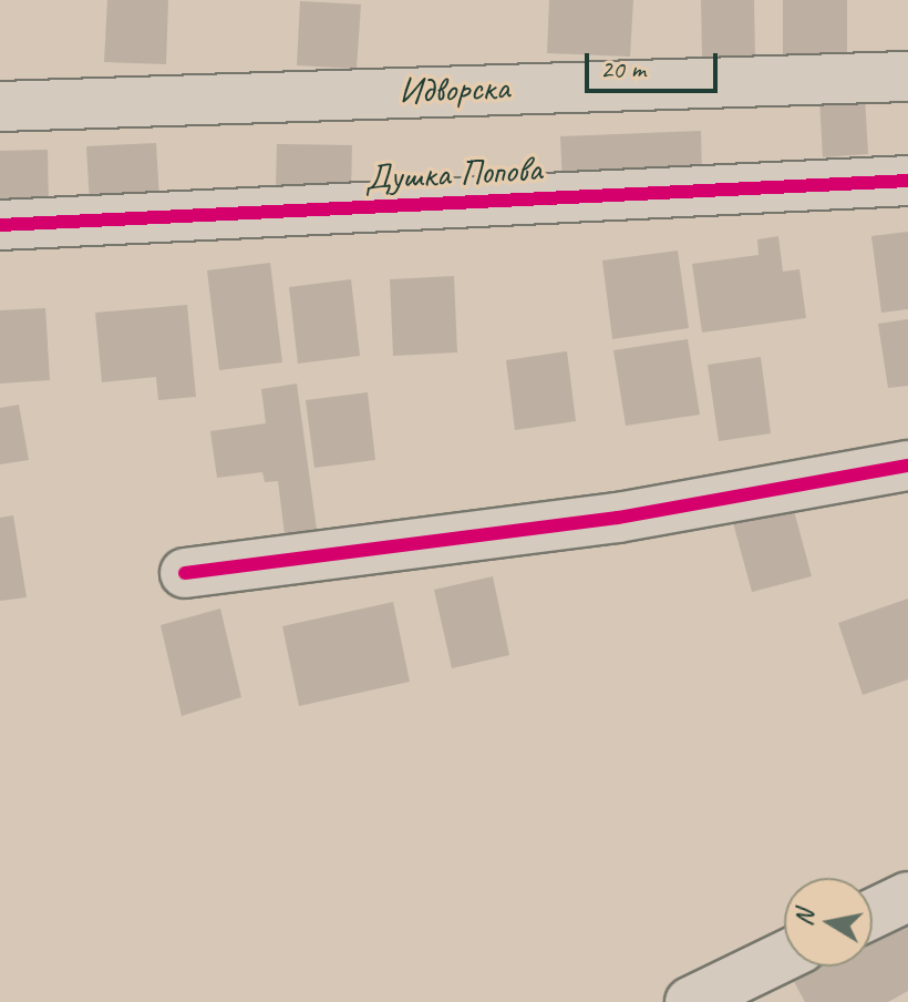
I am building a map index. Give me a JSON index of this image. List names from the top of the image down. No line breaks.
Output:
{"streets":{"street":["Идворска","Душка Попова"]},"scale_bar":"20 m","north":"left"}
